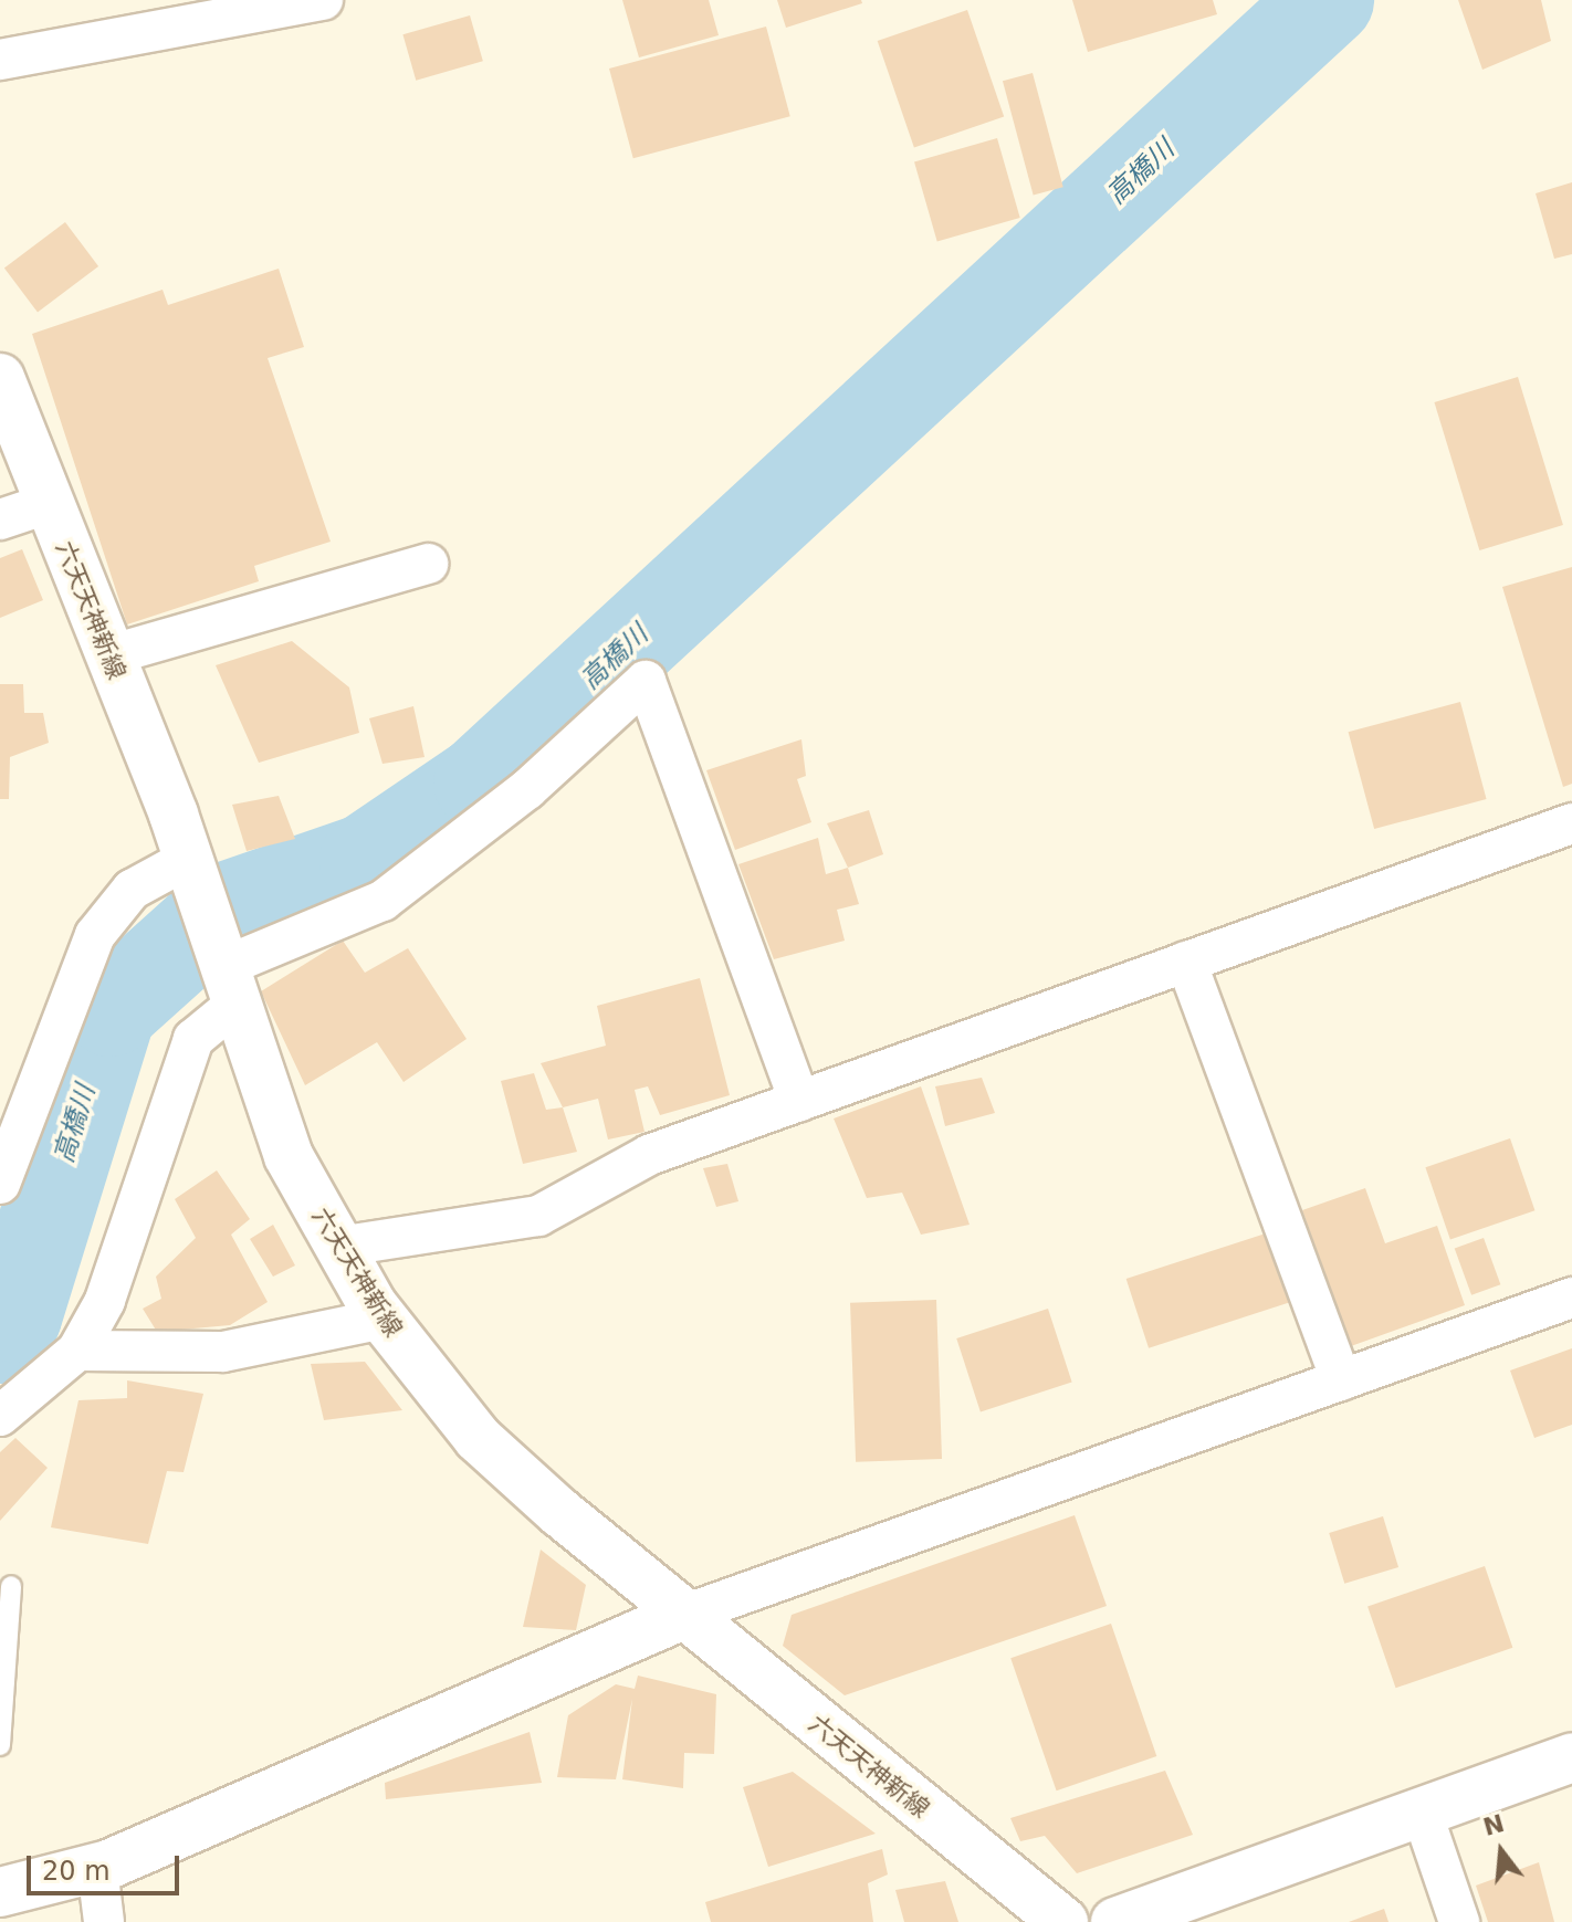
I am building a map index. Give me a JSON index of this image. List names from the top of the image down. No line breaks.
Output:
{"streets":{"main road":["六天天神新線"]},"water":["高橋川"],"scale_bar":"20 m","north":"top"}
